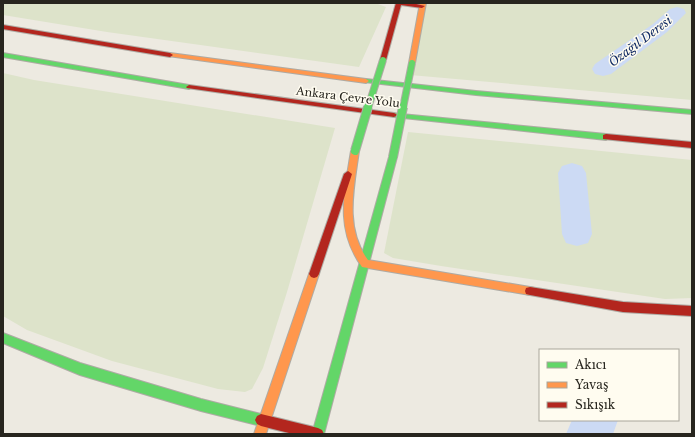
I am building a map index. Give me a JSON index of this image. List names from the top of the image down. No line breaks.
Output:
{"streets":{"main road":["Ankara Çevre Yolu"]},"water":["Özağıl Deresi"],"legend":["Akıcı","Yavaş","Sıkışık"]}
